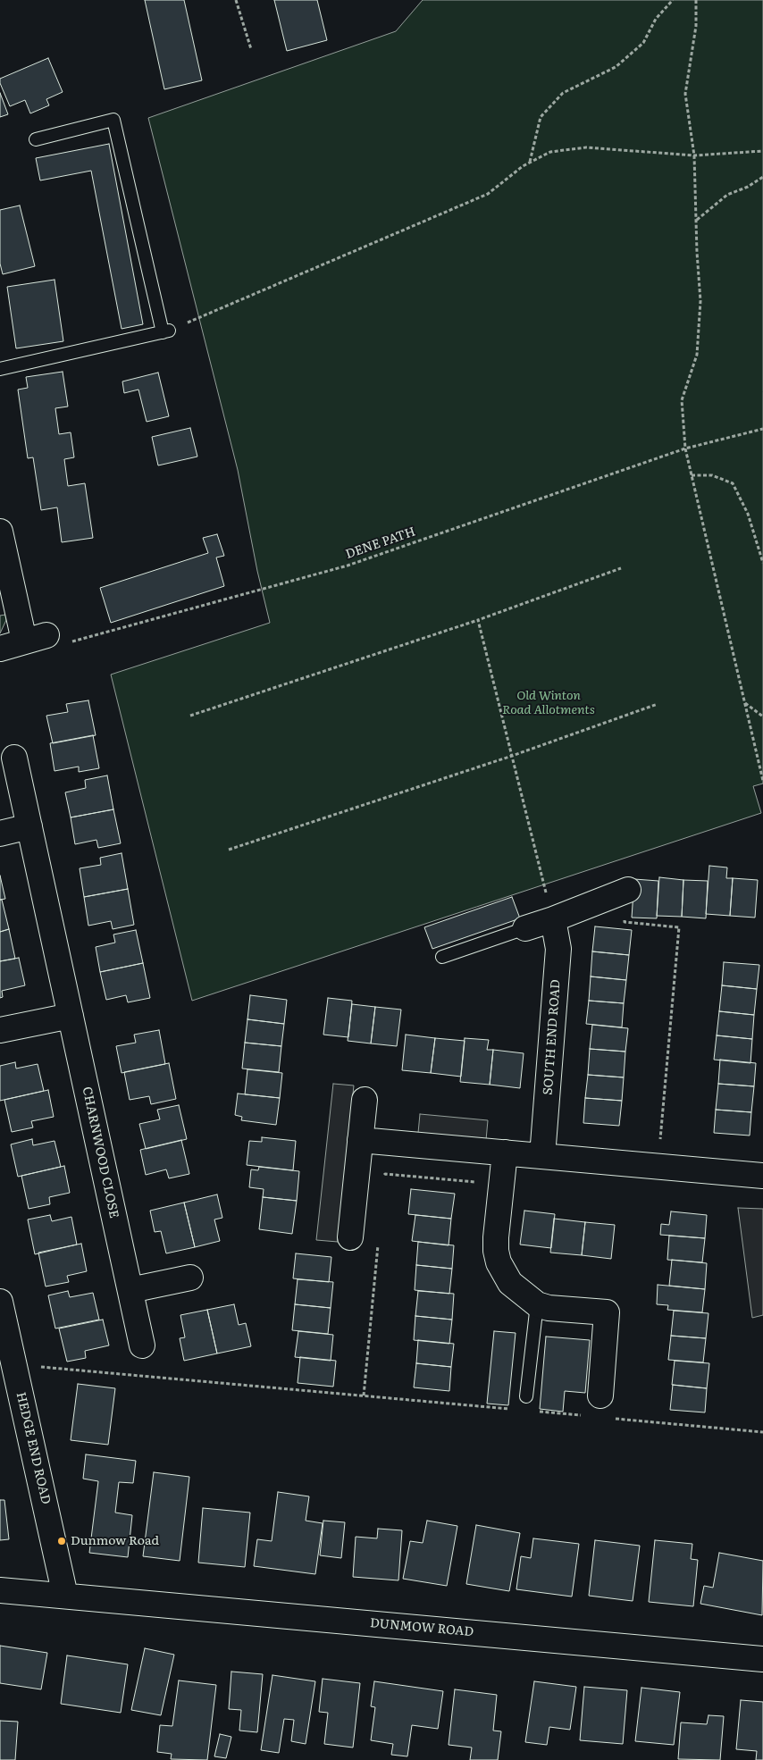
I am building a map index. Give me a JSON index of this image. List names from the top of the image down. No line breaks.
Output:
{"streets":{"street":["SOUTH END ROAD","CHARNWOOD CLOSE","HEDGE END ROAD","DUNMOW ROAD"],"path":["DENE PATH"]},"crossings":[["HEDGE END ROAD","DUNMOW ROAD"]],"parks":["Old Winton Road Allotments"],"places":["Dunmow Road"]}
